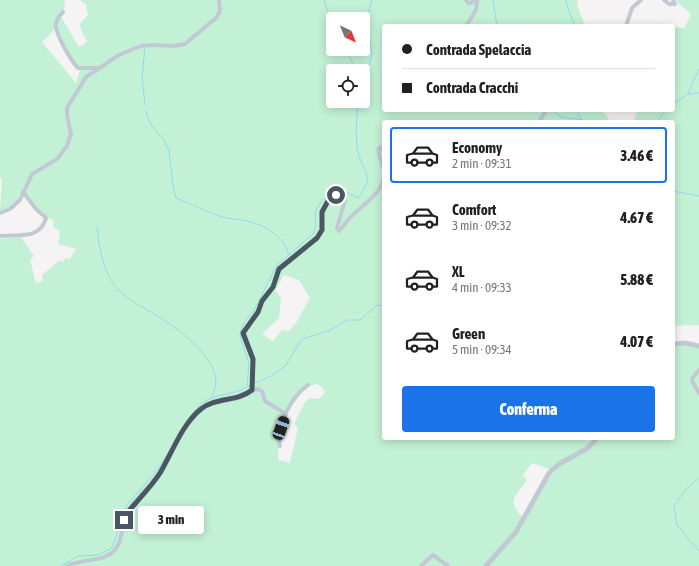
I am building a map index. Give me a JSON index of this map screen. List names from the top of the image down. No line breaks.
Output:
{"north":"bottom right","page":{"banner":["Contrada Spelaccia","Contrada Cracchi"],"list":[{"name":"Economy","note":"2 min · 09:31","value":"3.46 €"},{"name":"Comfort","note":"3 min · 09:32","value":"4.67 €"},{"name":"XL","note":"4 min · 09:33","value":"5.88 €"},{"name":"Green","note":"5 min · 09:34","value":"4.07 €"}],"buttons":"Conferma","bubble":"3 min"}}
